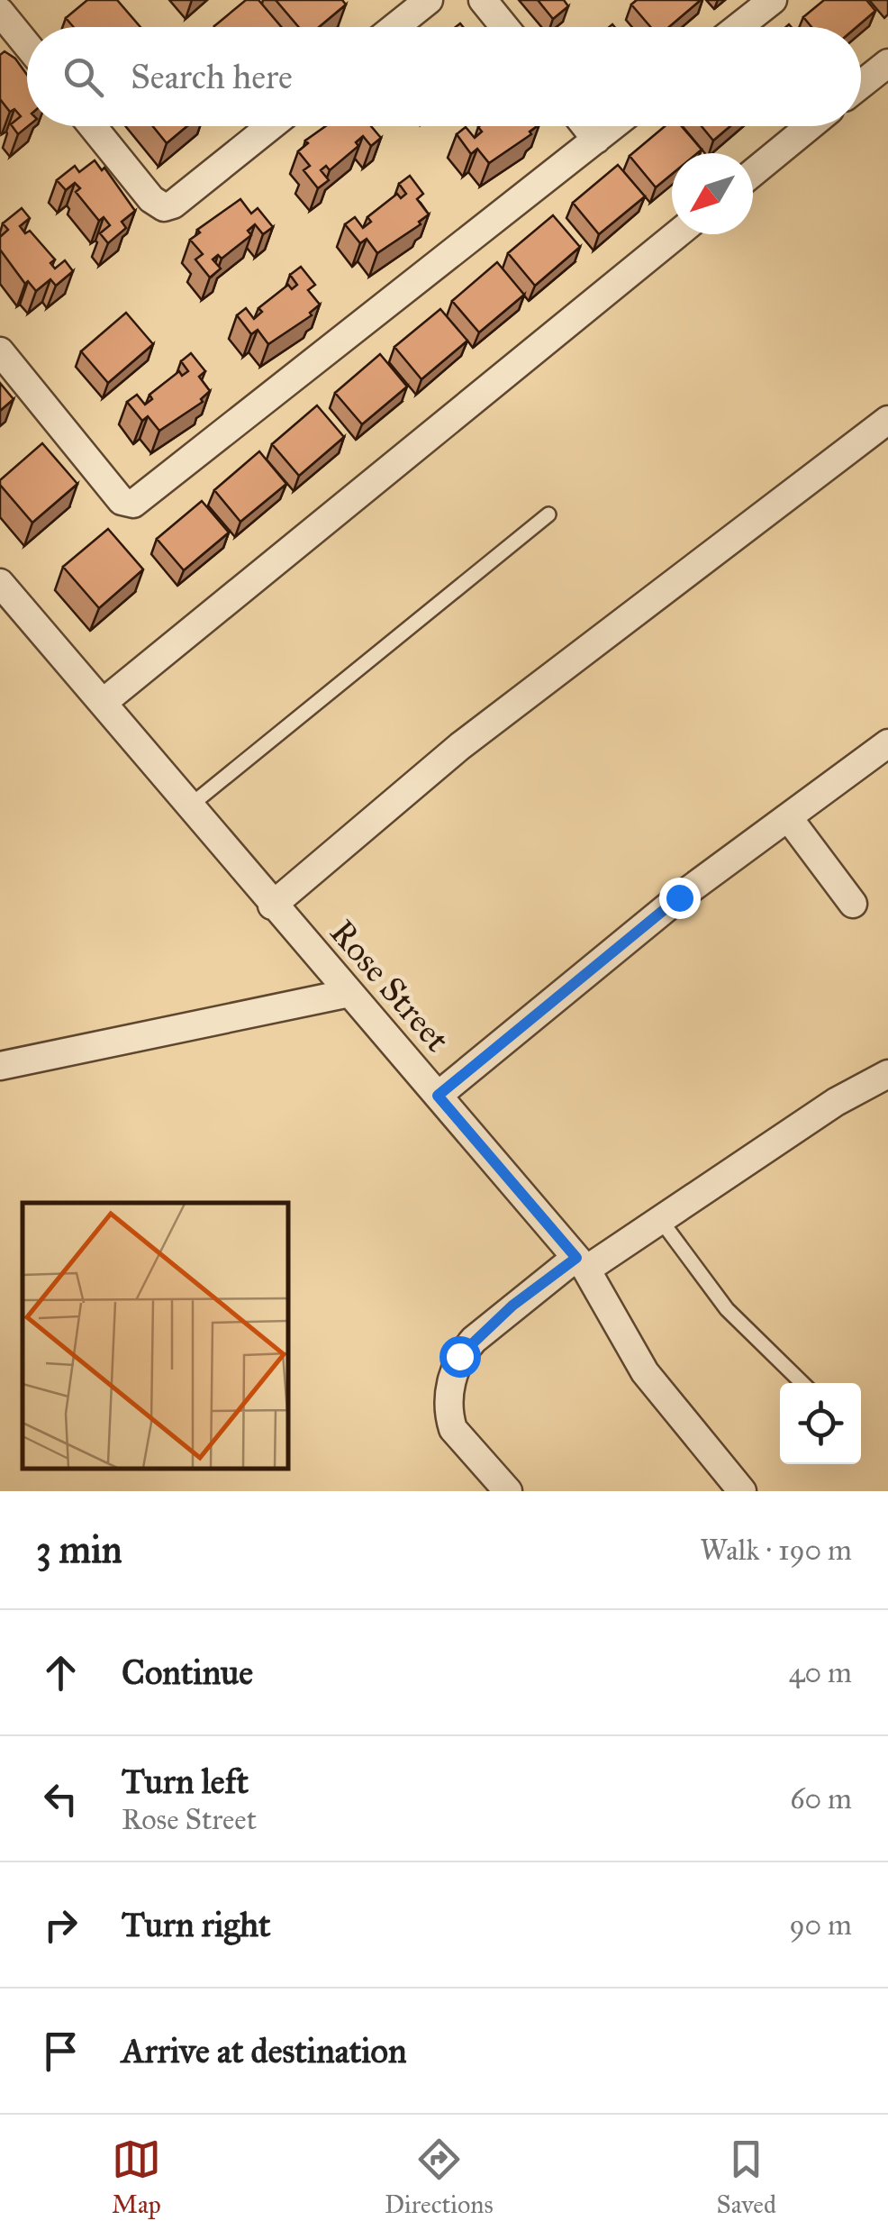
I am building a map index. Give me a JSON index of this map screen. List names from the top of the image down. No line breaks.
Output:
{"streets":{"street":["Rose Street"]},"north":"bottom left","page":{"search":"Search here","heading":["3 min","Walk · 190 m"],"list":[["Continue","40 m"],["Turn left","Rose Street","60 m"],["Turn right","90 m"],"Arrive at destination"],"nav":["Map","Directions","Saved"]}}
